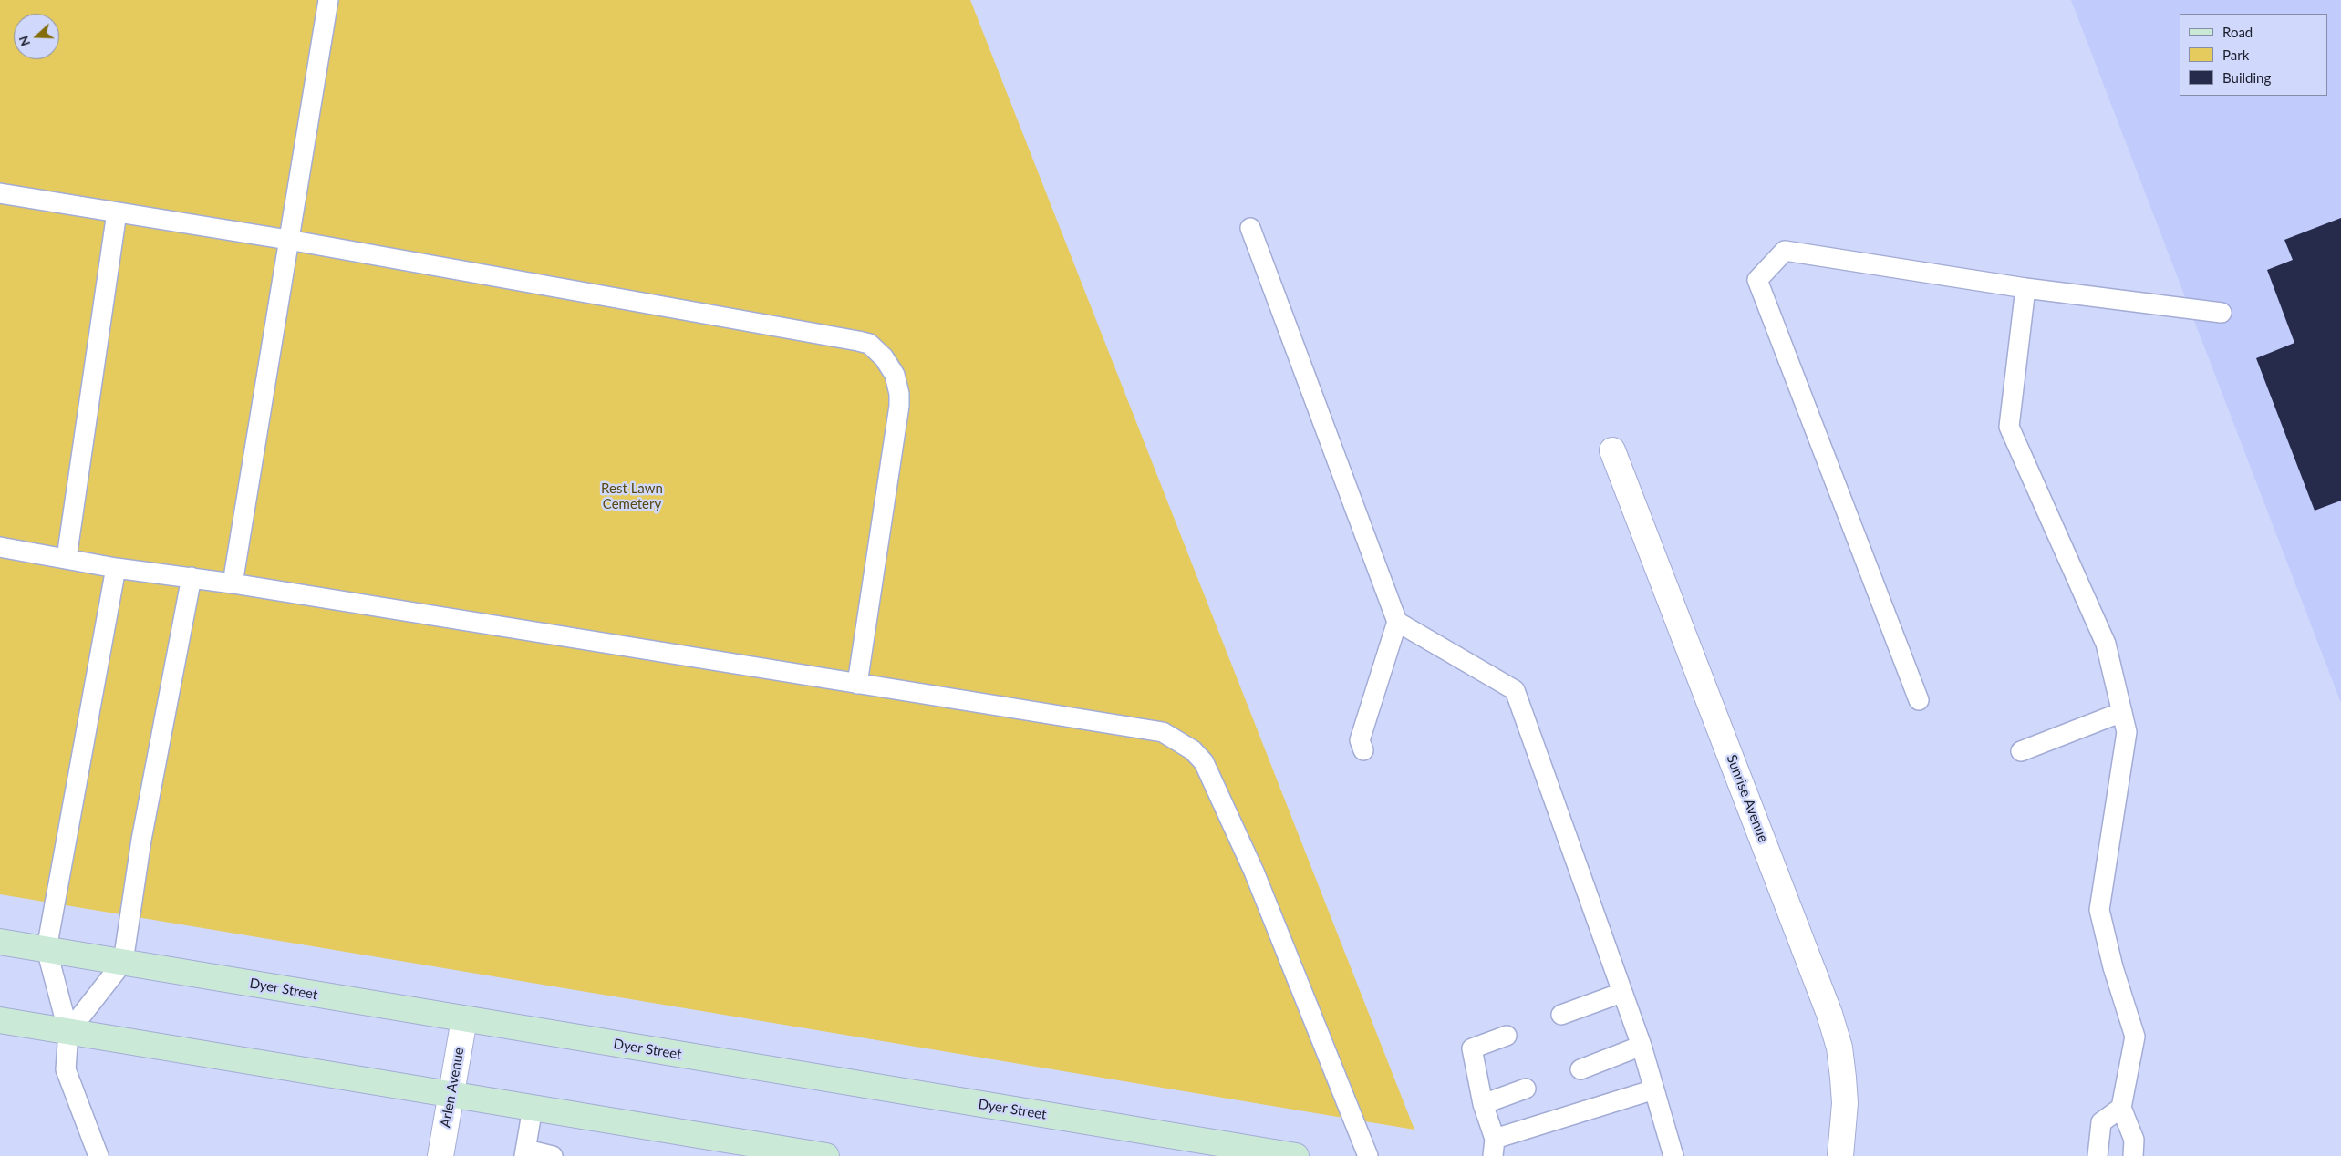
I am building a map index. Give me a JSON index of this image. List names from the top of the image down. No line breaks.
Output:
{"streets":{"main road":["Dyer Street"],"street":["Sunrise Avenue","Arlen Avenue"]},"crossings":[["Dyer Street","Arlen Avenue"]],"parks":["Rest Lawn Cemetery"],"legend":["Road","Park","Building"],"north":"left"}
